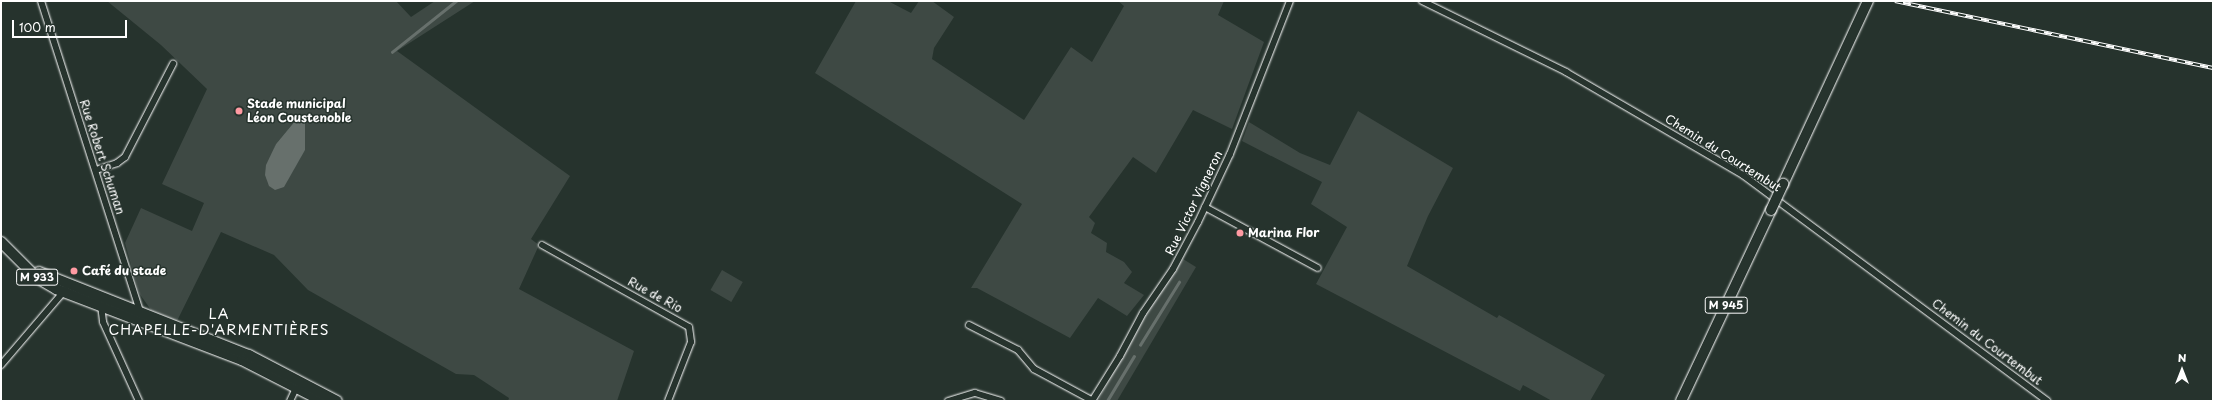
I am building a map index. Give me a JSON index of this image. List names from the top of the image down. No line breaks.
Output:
{"streets":{"main road":["M 933","M 945"],"street":["Chemin du Courtembut","Rue Robert Schuman","Rue Victor Vigneron","Rue de Rio"]},"crossings":[["Rue Robert Schuman","M 933"]],"districts":["LA CHAPELLE-D'ARMENTIÈRES"],"places":["Stade municipal Léon Coustenoble","Marina Flor","Café du stade"],"scale_bar":"100 m","north":"top"}
